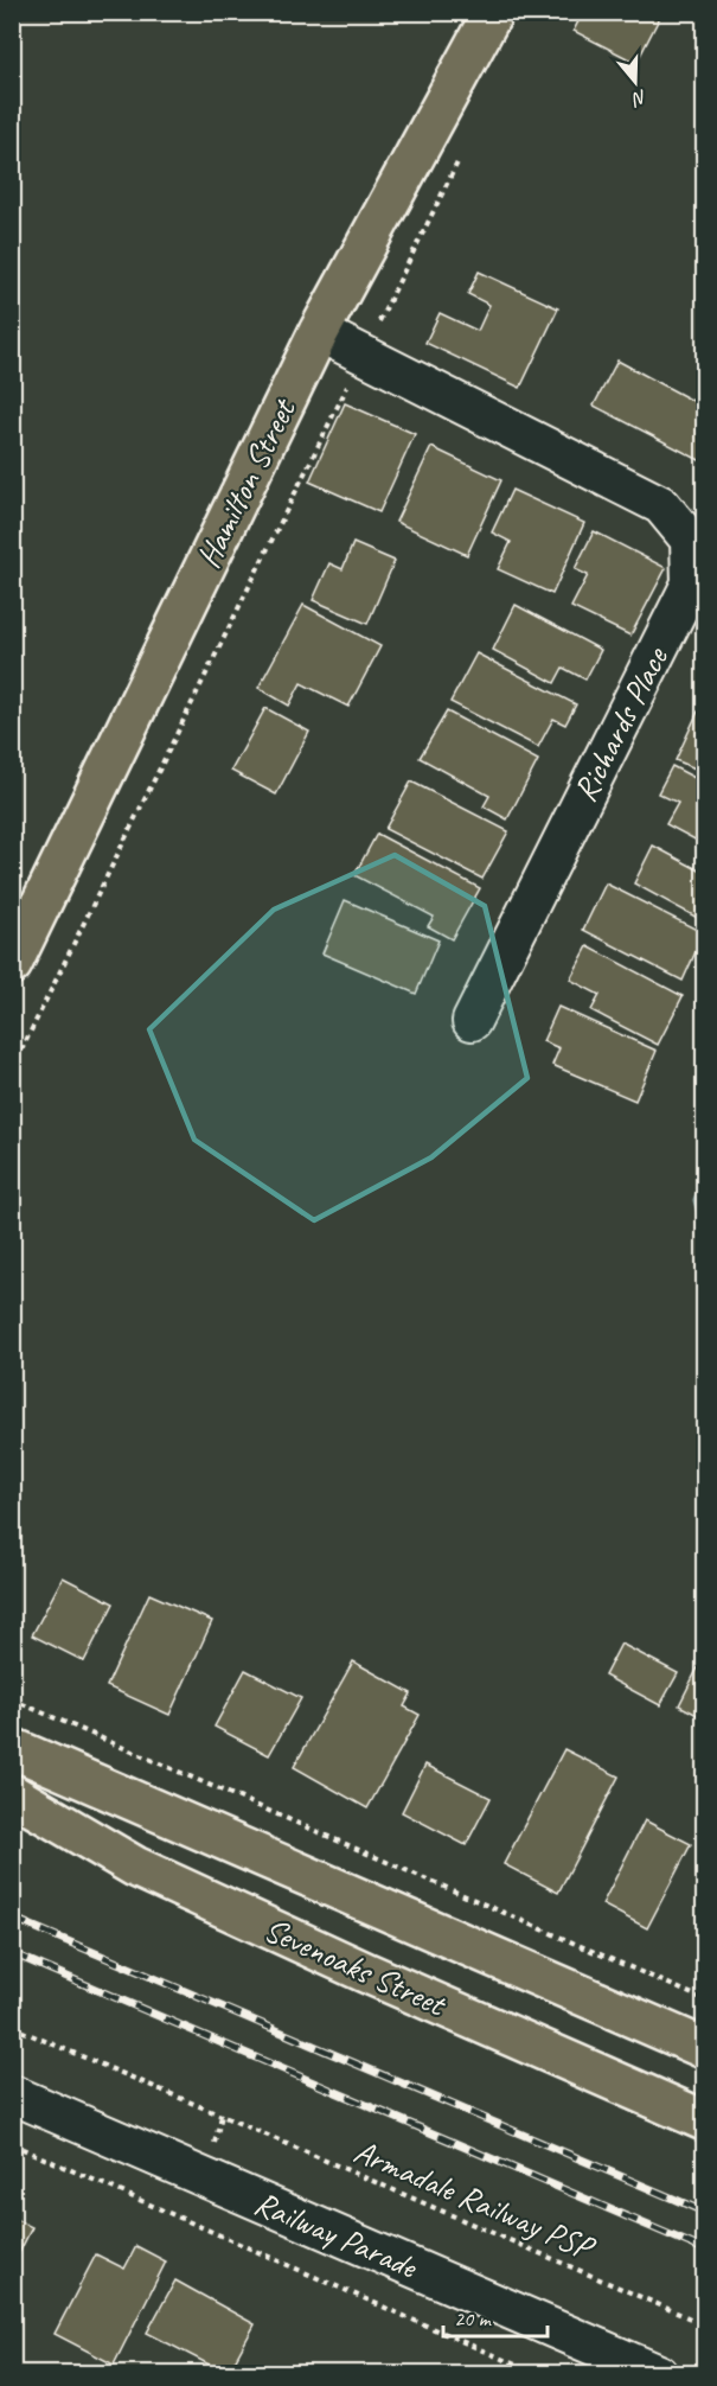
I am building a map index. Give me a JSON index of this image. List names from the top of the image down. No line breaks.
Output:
{"streets":{"main road":["Hamilton Street","Sevenoaks Street"],"street":["Richards Place","Railway Parade"],"path":["Armadale Railway PSP"]},"crossings":[["Hamilton Street","Richards Place"]],"scale_bar":"20 m","north":"bottom"}
